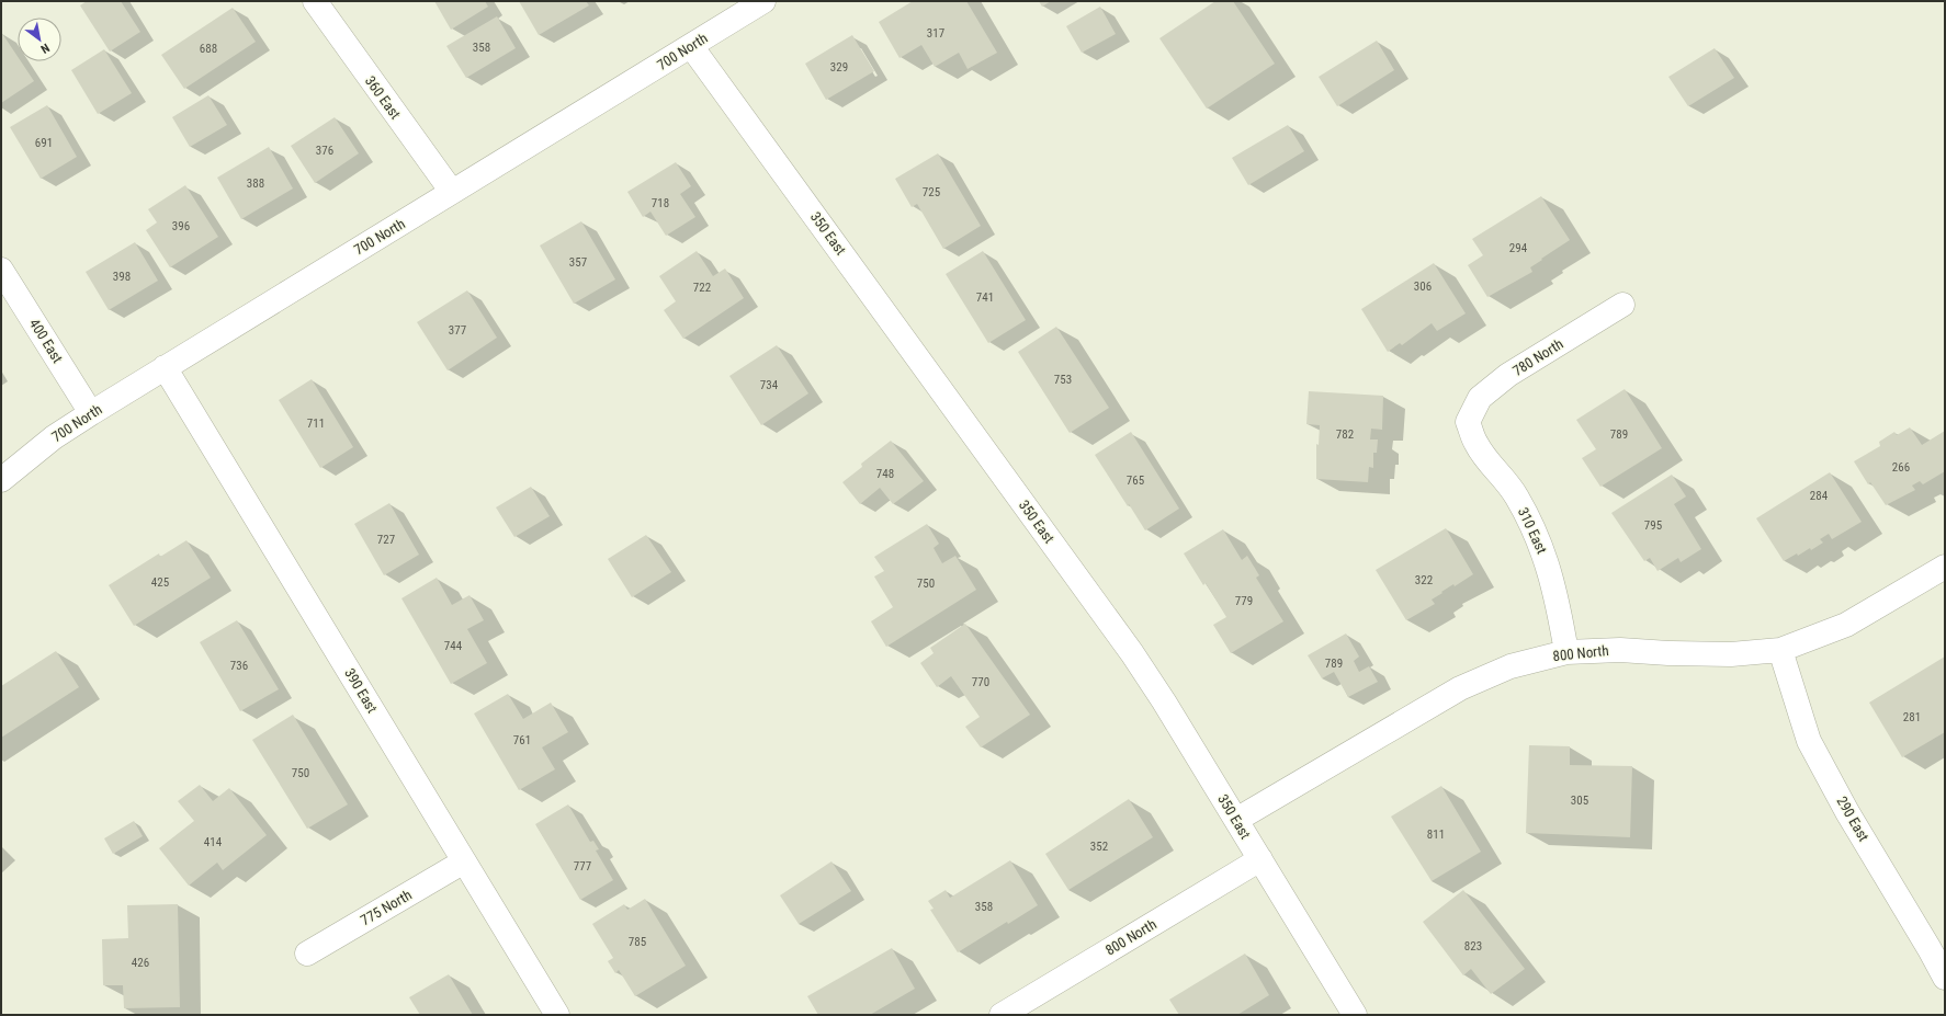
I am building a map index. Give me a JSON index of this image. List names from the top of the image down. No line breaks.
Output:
{"streets":{"street":["700 North","360 East","350 East","400 East","780 North","310 East","800 North","390 East","290 East","775 North"]},"crossings":[["700 North","360 East"],["700 North","350 East"],["700 North","400 East"],["700 North","390 East"],["350 East","800 North"],["780 North","310 East"],["310 East","800 North"],["800 North","290 East"],["390 East","775 North"]],"house_numbers":["317","358","688","329","691","376","388","725","718","396","294","357","398","306","722","741","377","753","734","711","782","789","266","748","765","284","795","727","322","425","750","779","744","789","736","770","281","761","750","305","811","414","352","777","358","785","823","426"],"north":"bottom right"}
